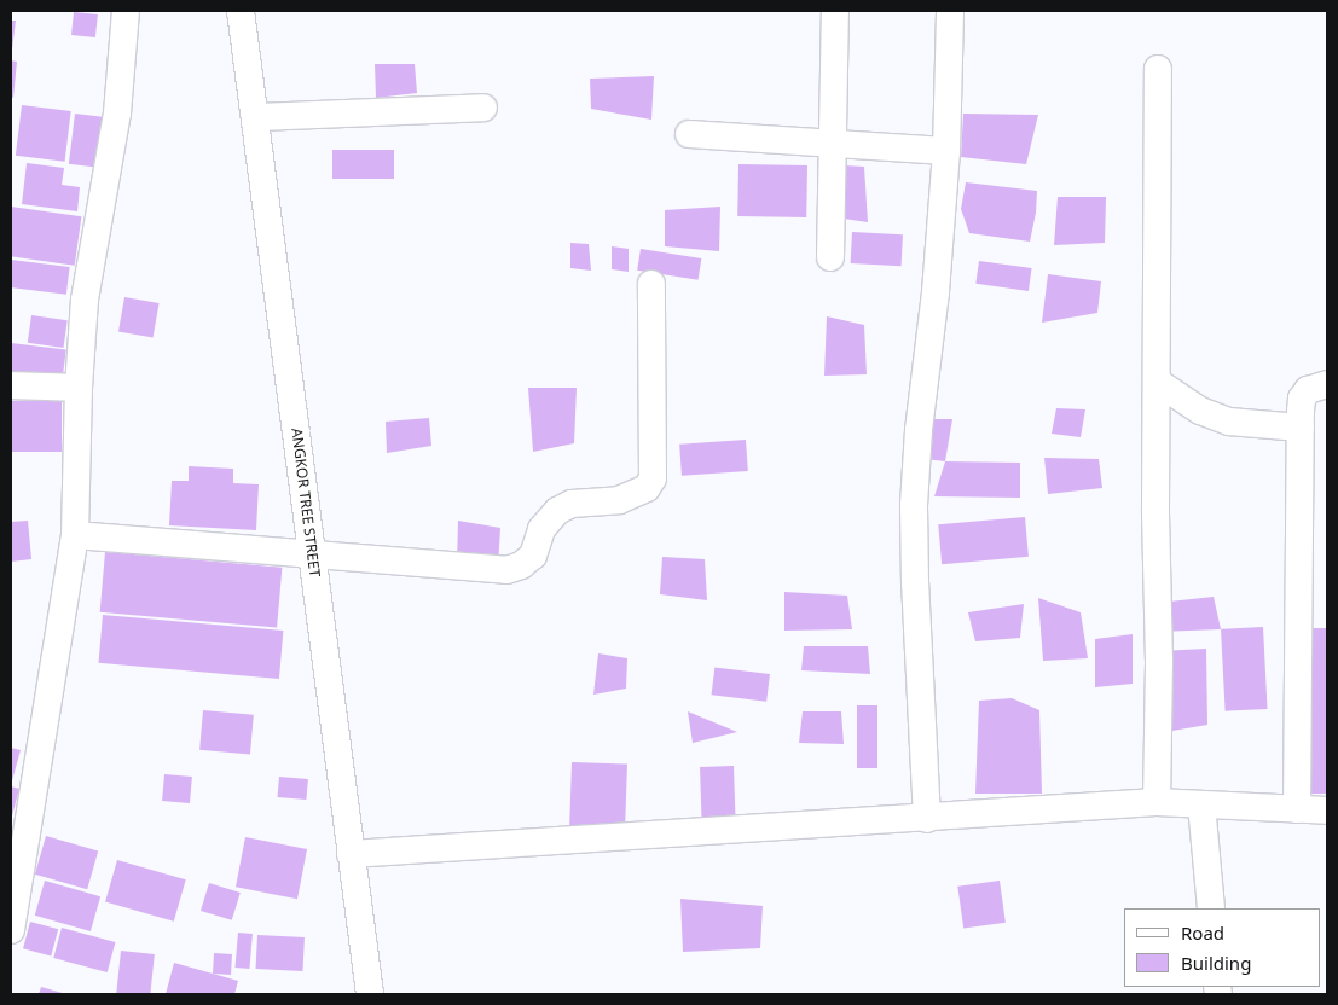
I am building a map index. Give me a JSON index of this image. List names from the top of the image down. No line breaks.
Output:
{"streets":{"street":["ANGKOR TREE STREET"]},"legend":["Road","Building"]}
